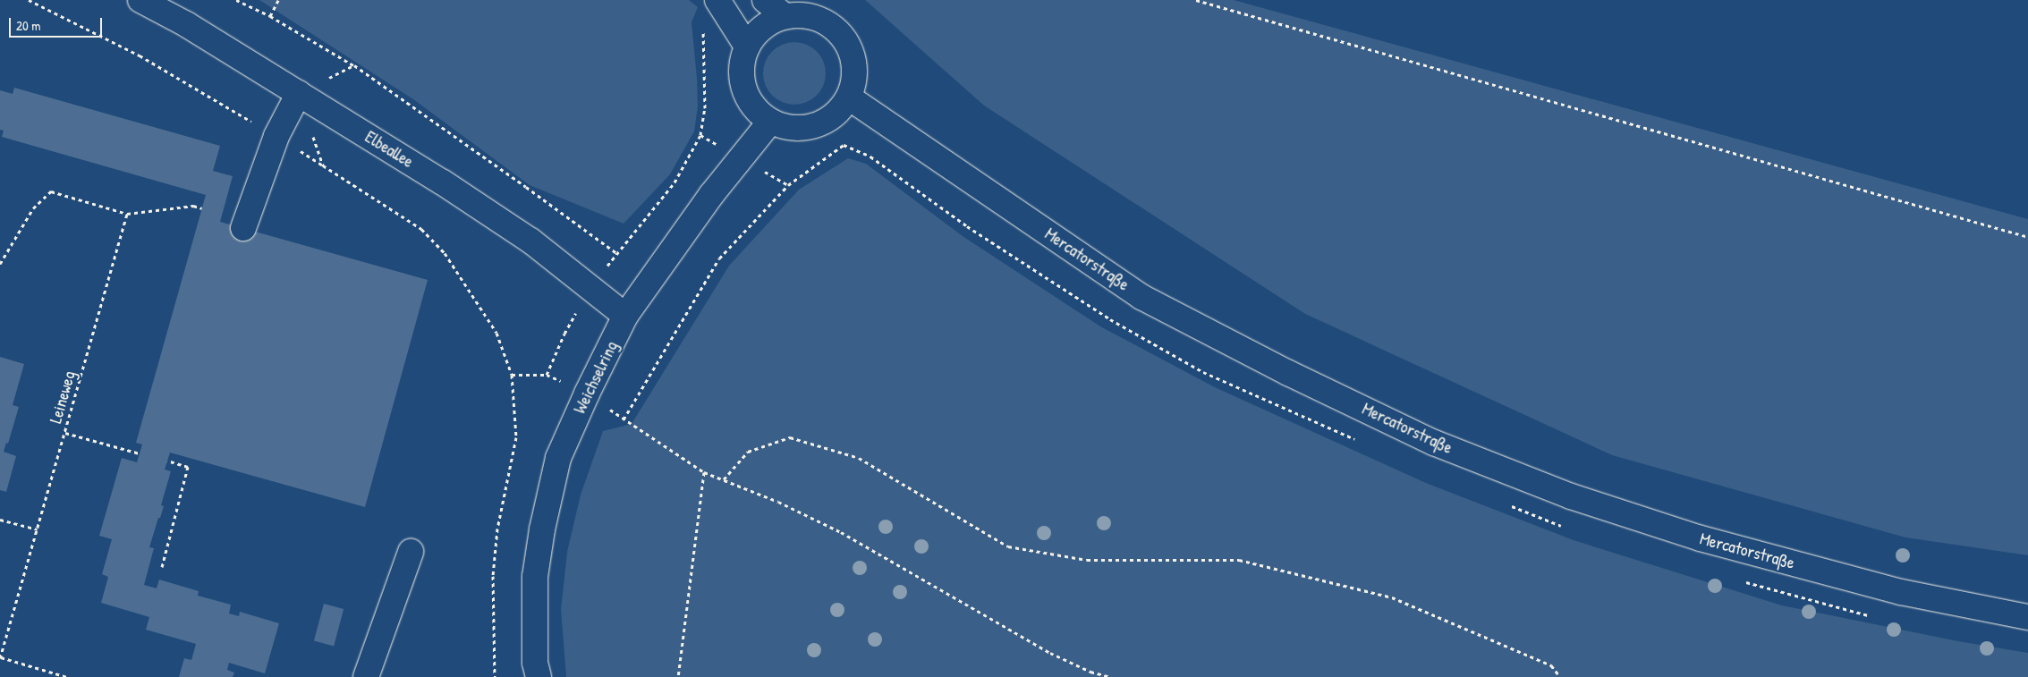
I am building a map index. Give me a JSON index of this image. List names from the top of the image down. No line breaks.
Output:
{"streets":{"main road":["Elbeallee","Mercatorstraße","Weichselring"],"path":["Leineweg"]},"crossings":[["Elbeallee","Weichselring"],["Mercatorstraße","Weichselring"]],"scale_bar":"20 m"}
